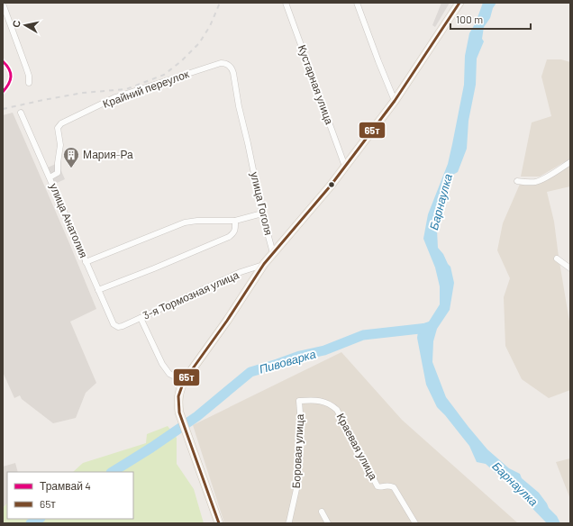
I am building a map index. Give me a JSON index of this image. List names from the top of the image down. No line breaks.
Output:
{"streets":{"street":["Кустарная улица","Крайний переулок","улица Гоголя","улица Анатолия","3-я Тормозная улица","Краевая улица","Боровая улица"]},"crossings":[["Крайний переулок","улица Гоголя"],["Крайний переулок","улица Анатолия"],["улица Анатолия","3-я Тормозная улица"],["Краевая улица","Боровая улица"]],"water":["Барнаулка","Пивоварка"],"places":{"building":["Мария-Ра"]},"lines":["transit line 65т","tram line 4"],"legend":["Трамвай 4","65т"],"scale_bar":"100 m","north":"left"}
